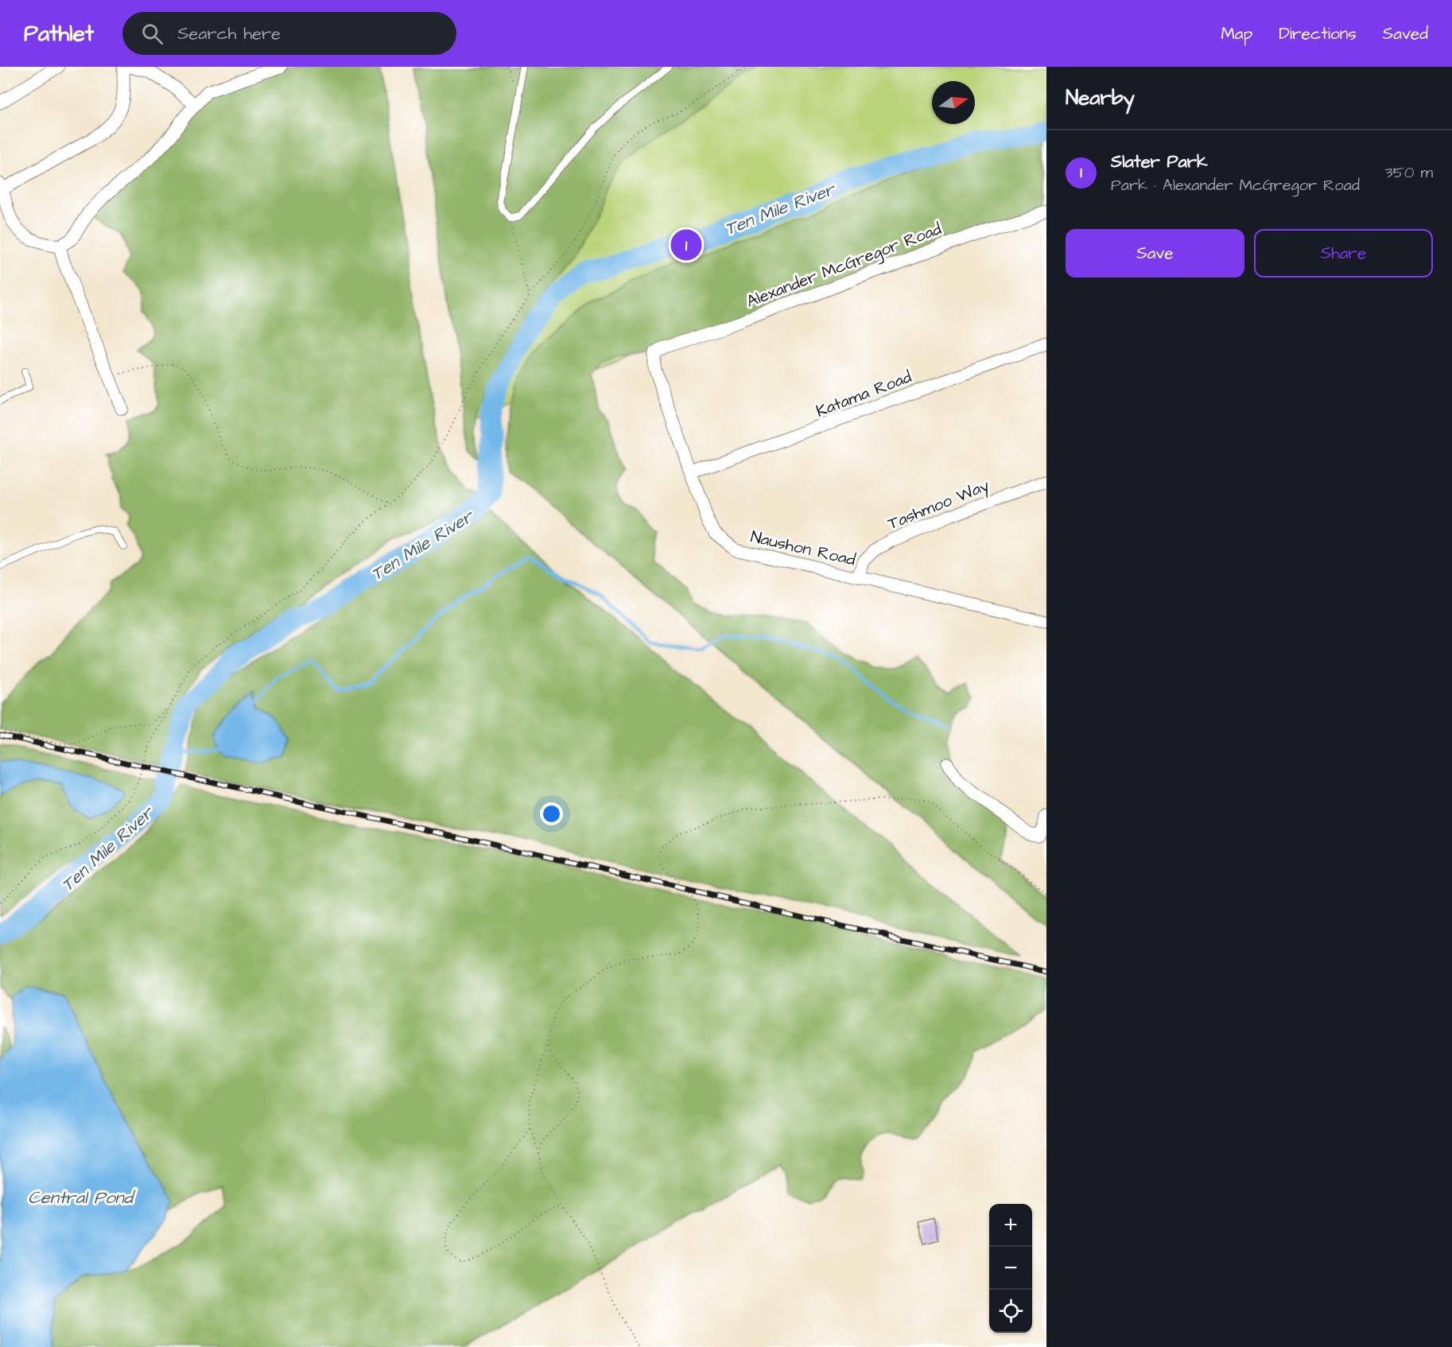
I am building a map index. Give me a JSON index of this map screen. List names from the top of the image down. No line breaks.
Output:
{"streets":{"street":["Alexander McGregor Road","Katama Road","Tashmoo Way","Naushon Road"]},"crossings":[["Alexander McGregor Road","Naushon Road"],["Katama Road","Naushon Road"],["Tashmoo Way","Naushon Road"]],"water":["Ten Mile River","Central Pond"],"north":"right","page":{"header":"Pathlet","search":"Search here","nav":["Map","Directions","Saved"],"heading":"Nearby","list":[{"mark":"1","name":"Slater Park","note":"Park · Alexander McGregor Road","value":"350 m"}],"buttons":["Save","Share"],"pins":"1","map_buttons":["+","−"]}}
